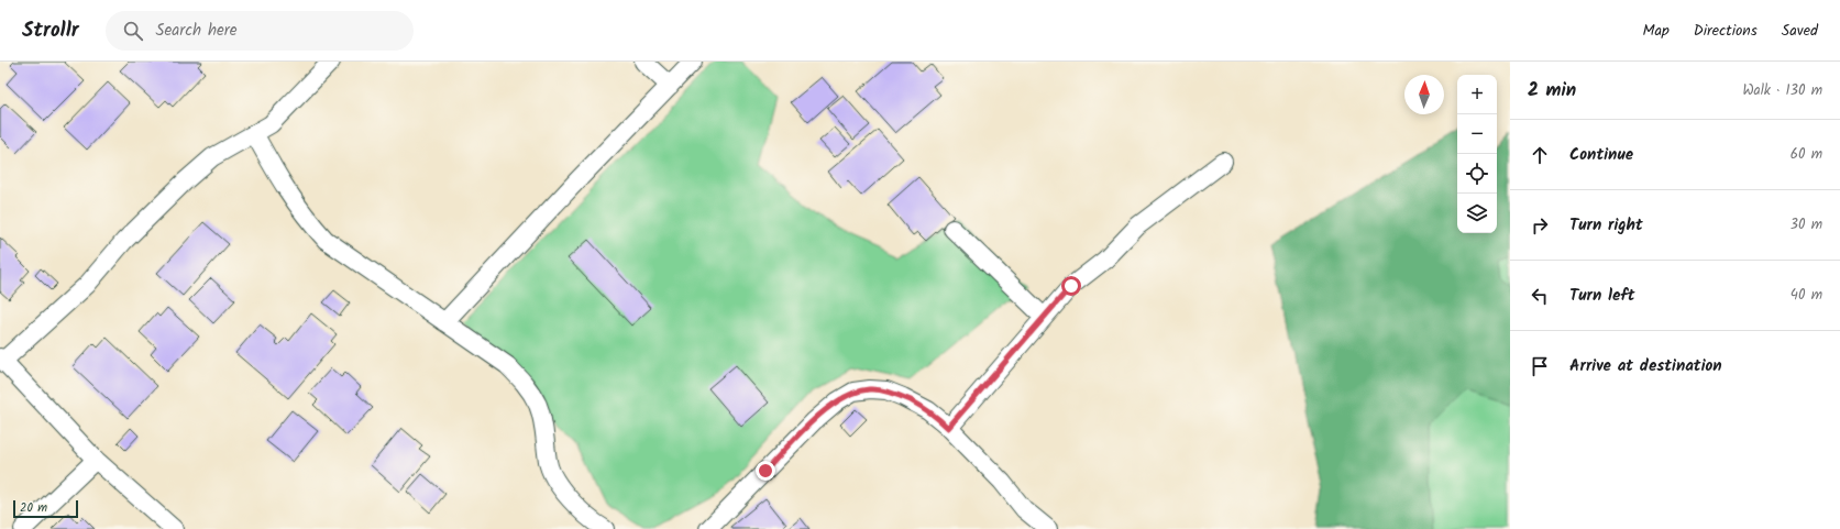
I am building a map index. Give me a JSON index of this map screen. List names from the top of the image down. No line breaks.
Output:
{"scale_bar":"20 m","north":"top","page":{"header":"Strollr","search":"Search here","nav":["Map","Directions","Saved"],"heading":["2 min","Walk · 130 m"],"map_buttons":["+","−"],"list":[["Continue","60 m"],["Turn right","30 m"],["Turn left","40 m"],"Arrive at destination"],"scale":"20 m"}}
